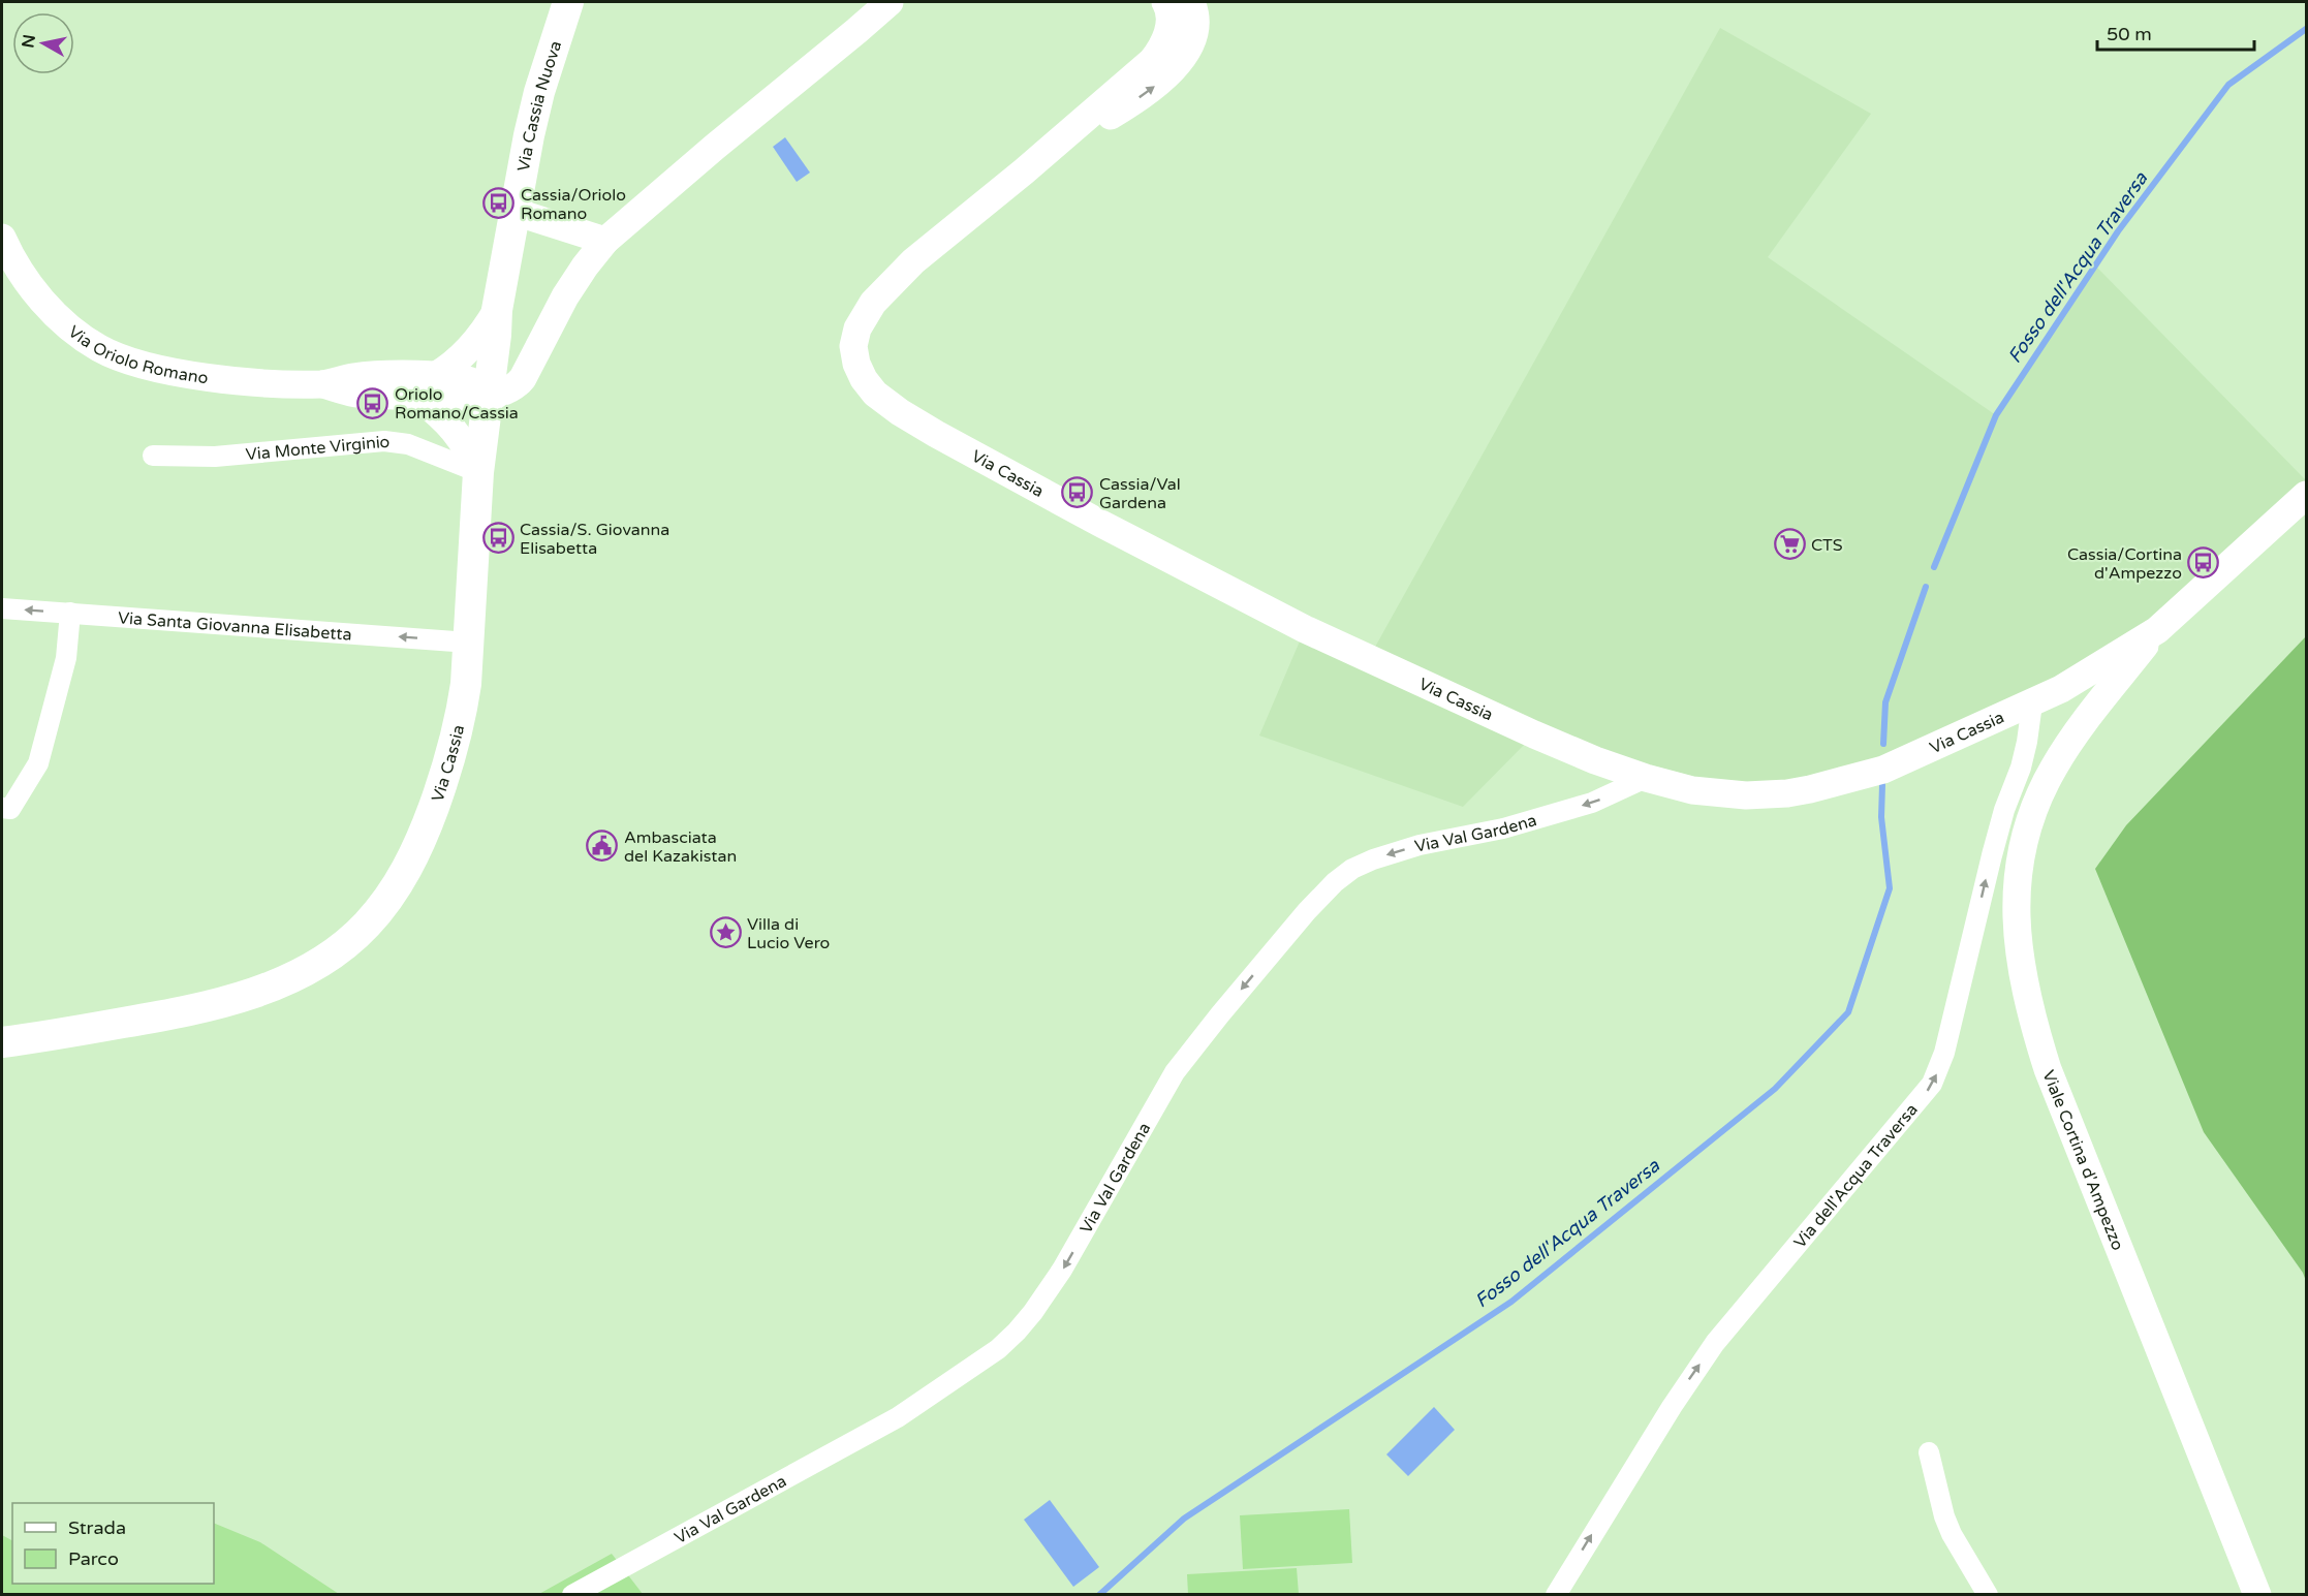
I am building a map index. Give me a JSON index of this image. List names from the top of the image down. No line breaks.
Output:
{"streets":{"main road":["Via Cassia Nuova","Via Cassia"],"street":["Via Oriolo Romano","Via Monte Virginio","Via Santa Giovanna Elisabetta","Via Val Gardena","Viale Cortina d'Ampezzo","Via dell'Acqua Traversa"]},"crossings":[["Via Cassia Nuova","Via Oriolo Romano"],["Via Cassia Nuova","Via Cassia"],["Via Oriolo Romano","Via Cassia"],["Via Monte Virginio","Via Cassia"],["Via Cassia","Via Santa Giovanna Elisabetta"],["Via Cassia","Via Val Gardena"],["Via Cassia","Viale Cortina d'Ampezzo"],["Via Cassia","Via dell'Acqua Traversa"]],"one_way":["Via Santa Giovanna Elisabetta","Via Val Gardena","Via dell'Acqua Traversa"],"water":["Fosso dell'Acqua Traversa"],"places":{"bus stop":["Cassia/Oriolo Romano","Oriolo Romano/Cassia","Cassia/Val Gardena","Cassia/S. Giovanna Elisabetta","Cassia/Cortina d'Ampezzo"],"supermarket":["CTS"],"public building":["Ambasciata del Kazakistan"],"place":["Villa di Lucio Vero"]},"legend":["Strada","Parco"],"scale_bar":"50 m","north":"left"}
